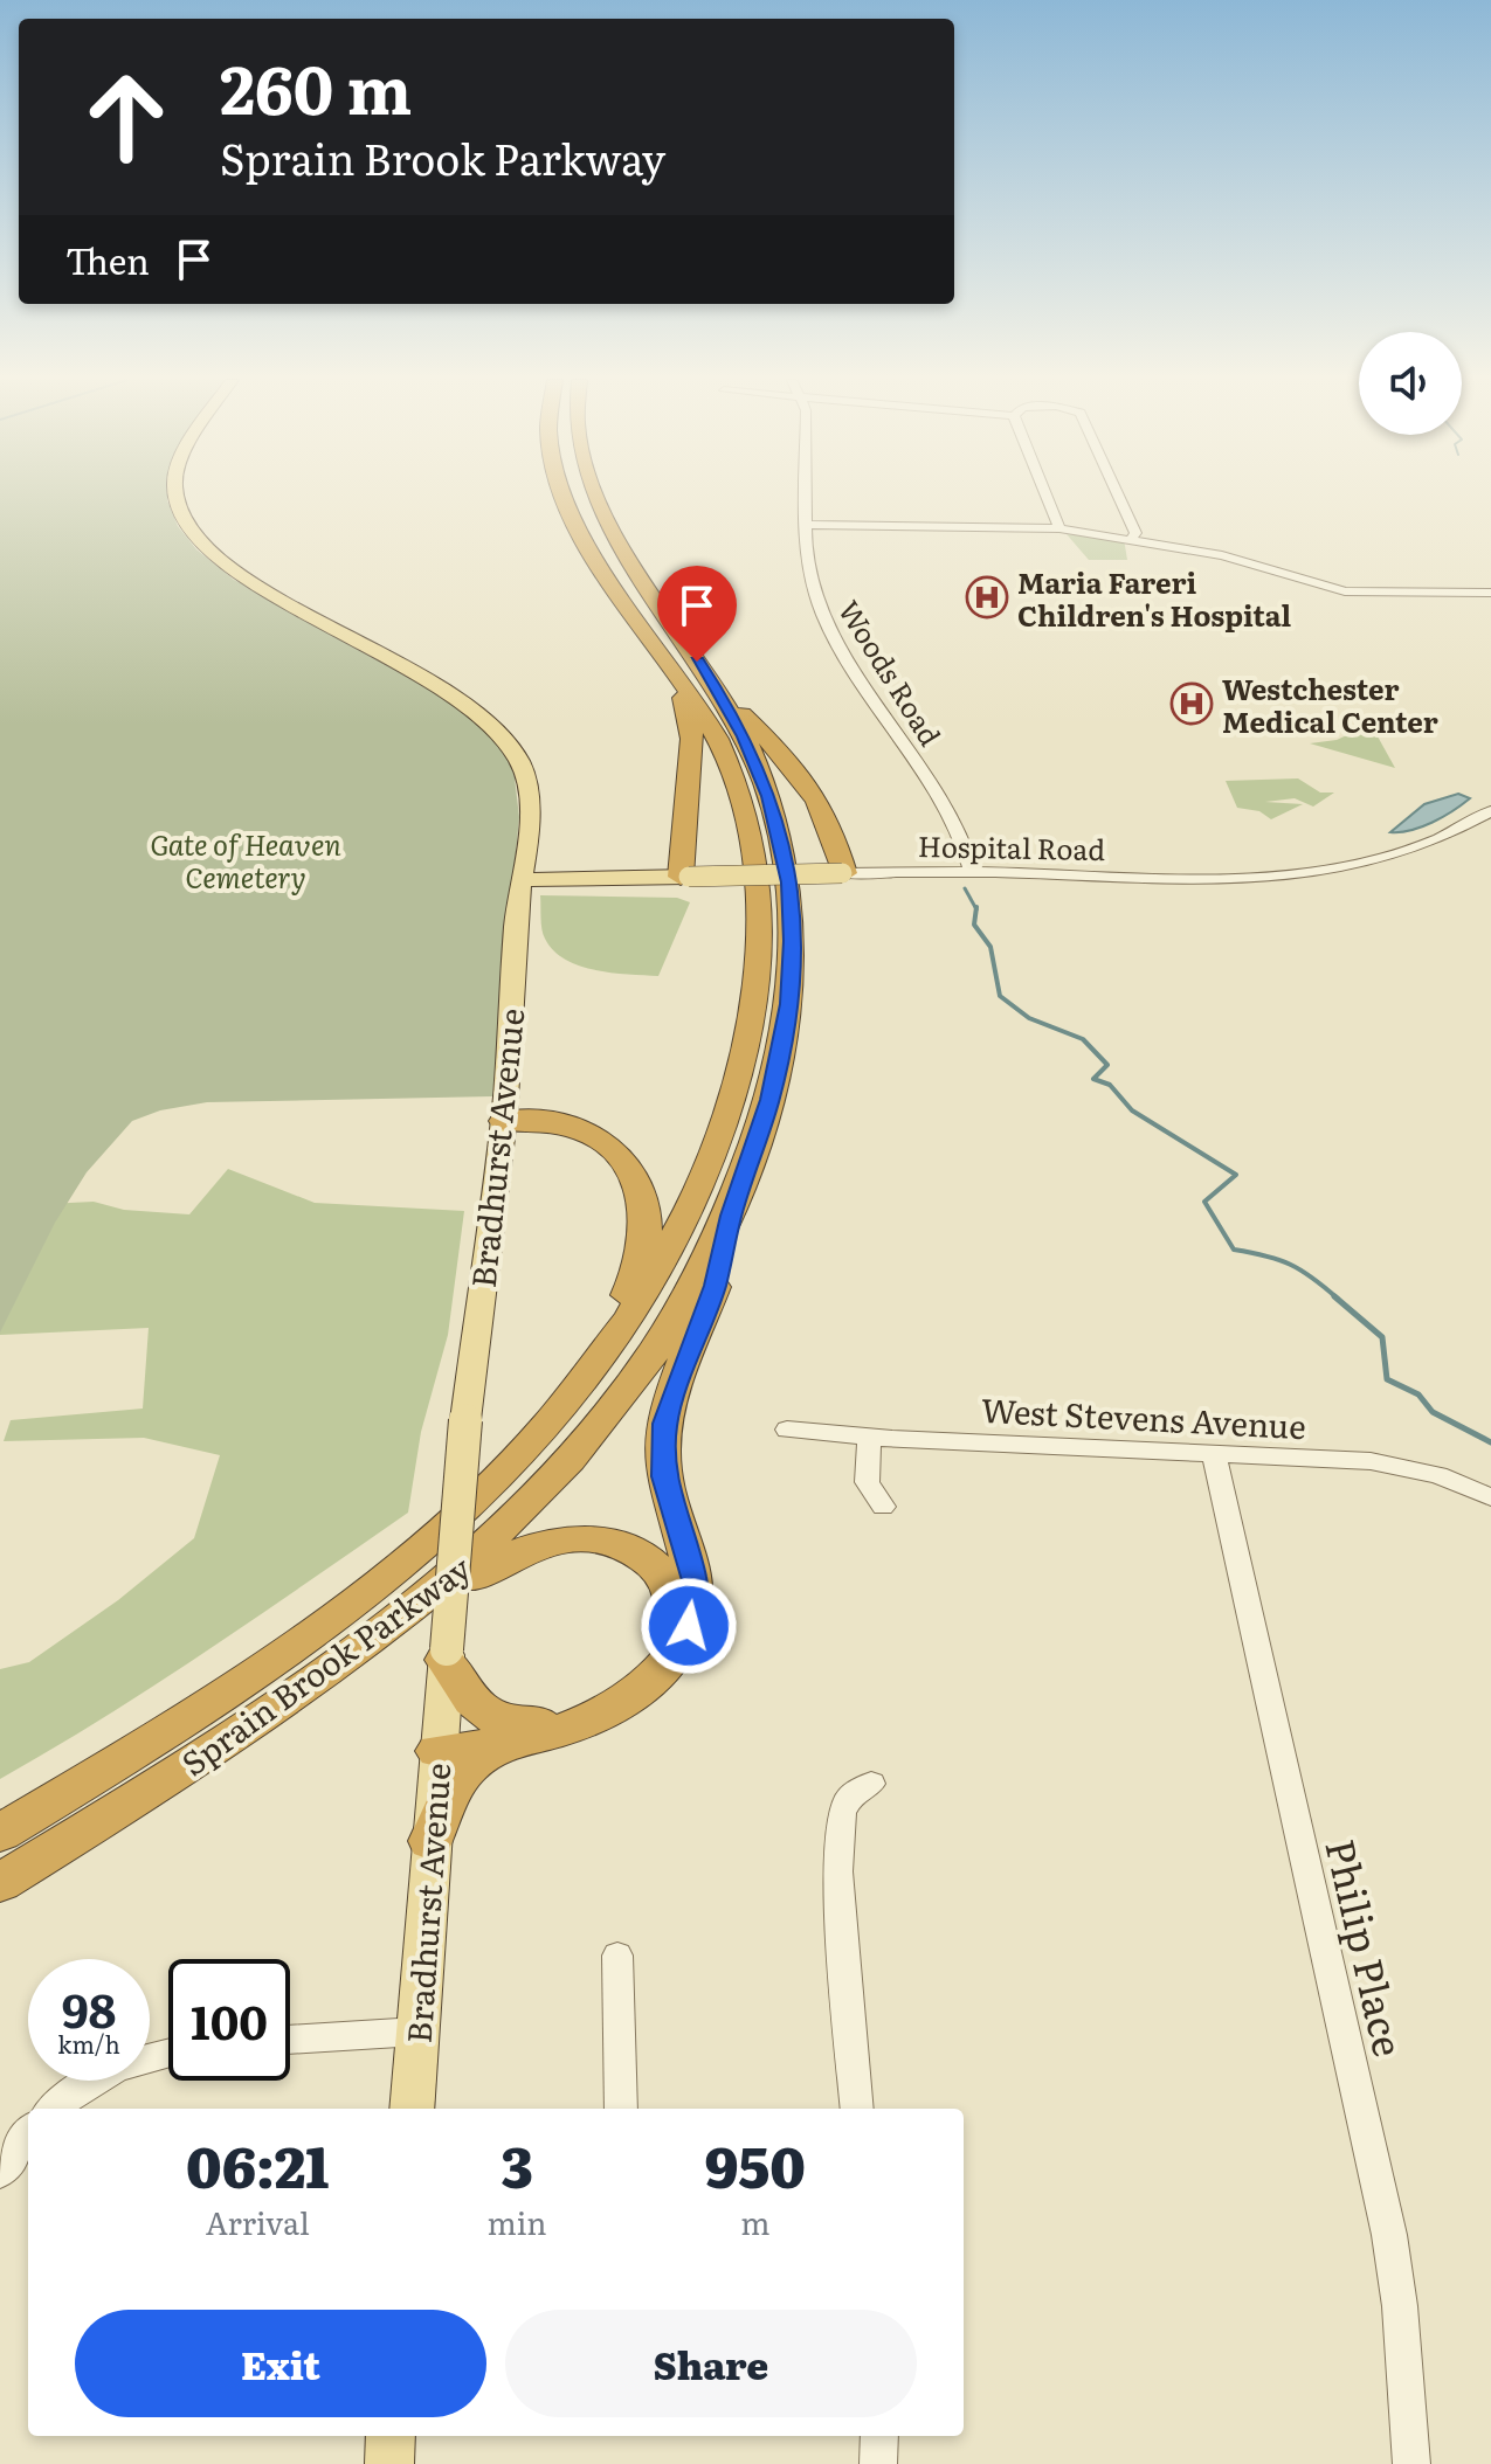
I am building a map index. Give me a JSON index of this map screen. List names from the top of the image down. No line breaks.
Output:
{"streets":{"highway":["Sprain Brook Parkway"],"main road":["Hospital Road","Bradhurst Avenue"],"street":["Woods Road","West Stevens Avenue","Philip Place"]},"crossings":[["Woods Road","Hospital Road"],["Hospital Road","Bradhurst Avenue"],["West Stevens Avenue","Philip Place"]],"parks":["Gate of Heaven Cemetery"],"places":{"hospital":["Maria Fareri Children's Hospital","Westchester Medical Center"]},"page":{"turn":["260 m","Sprain Brook Parkway"],"then":"Then","speed":"98 km/h","limit":"100","eta":["06:21","Arrival","3","min","950","m"],"buttons":["Exit","Share"]}}
